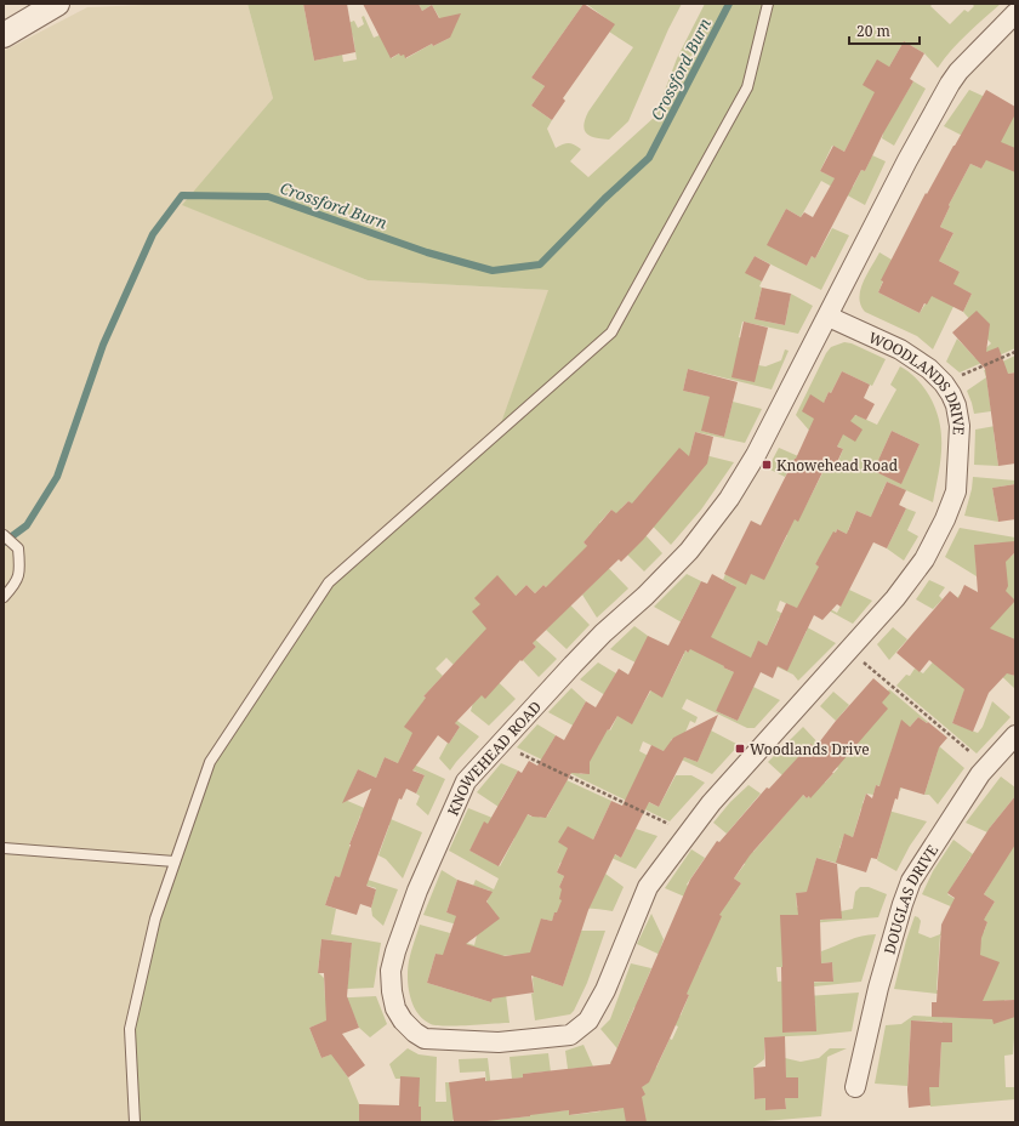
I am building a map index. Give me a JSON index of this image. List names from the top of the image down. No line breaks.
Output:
{"streets":{"street":["WOODLANDS DRIVE","KNOWEHEAD ROAD","DOUGLAS DRIVE"]},"crossings":[["WOODLANDS DRIVE","KNOWEHEAD ROAD"]],"water":["Crossford Burn"],"places":{"transit":["Knowehead Road","Woodlands Drive"]},"scale_bar":"20 m"}
